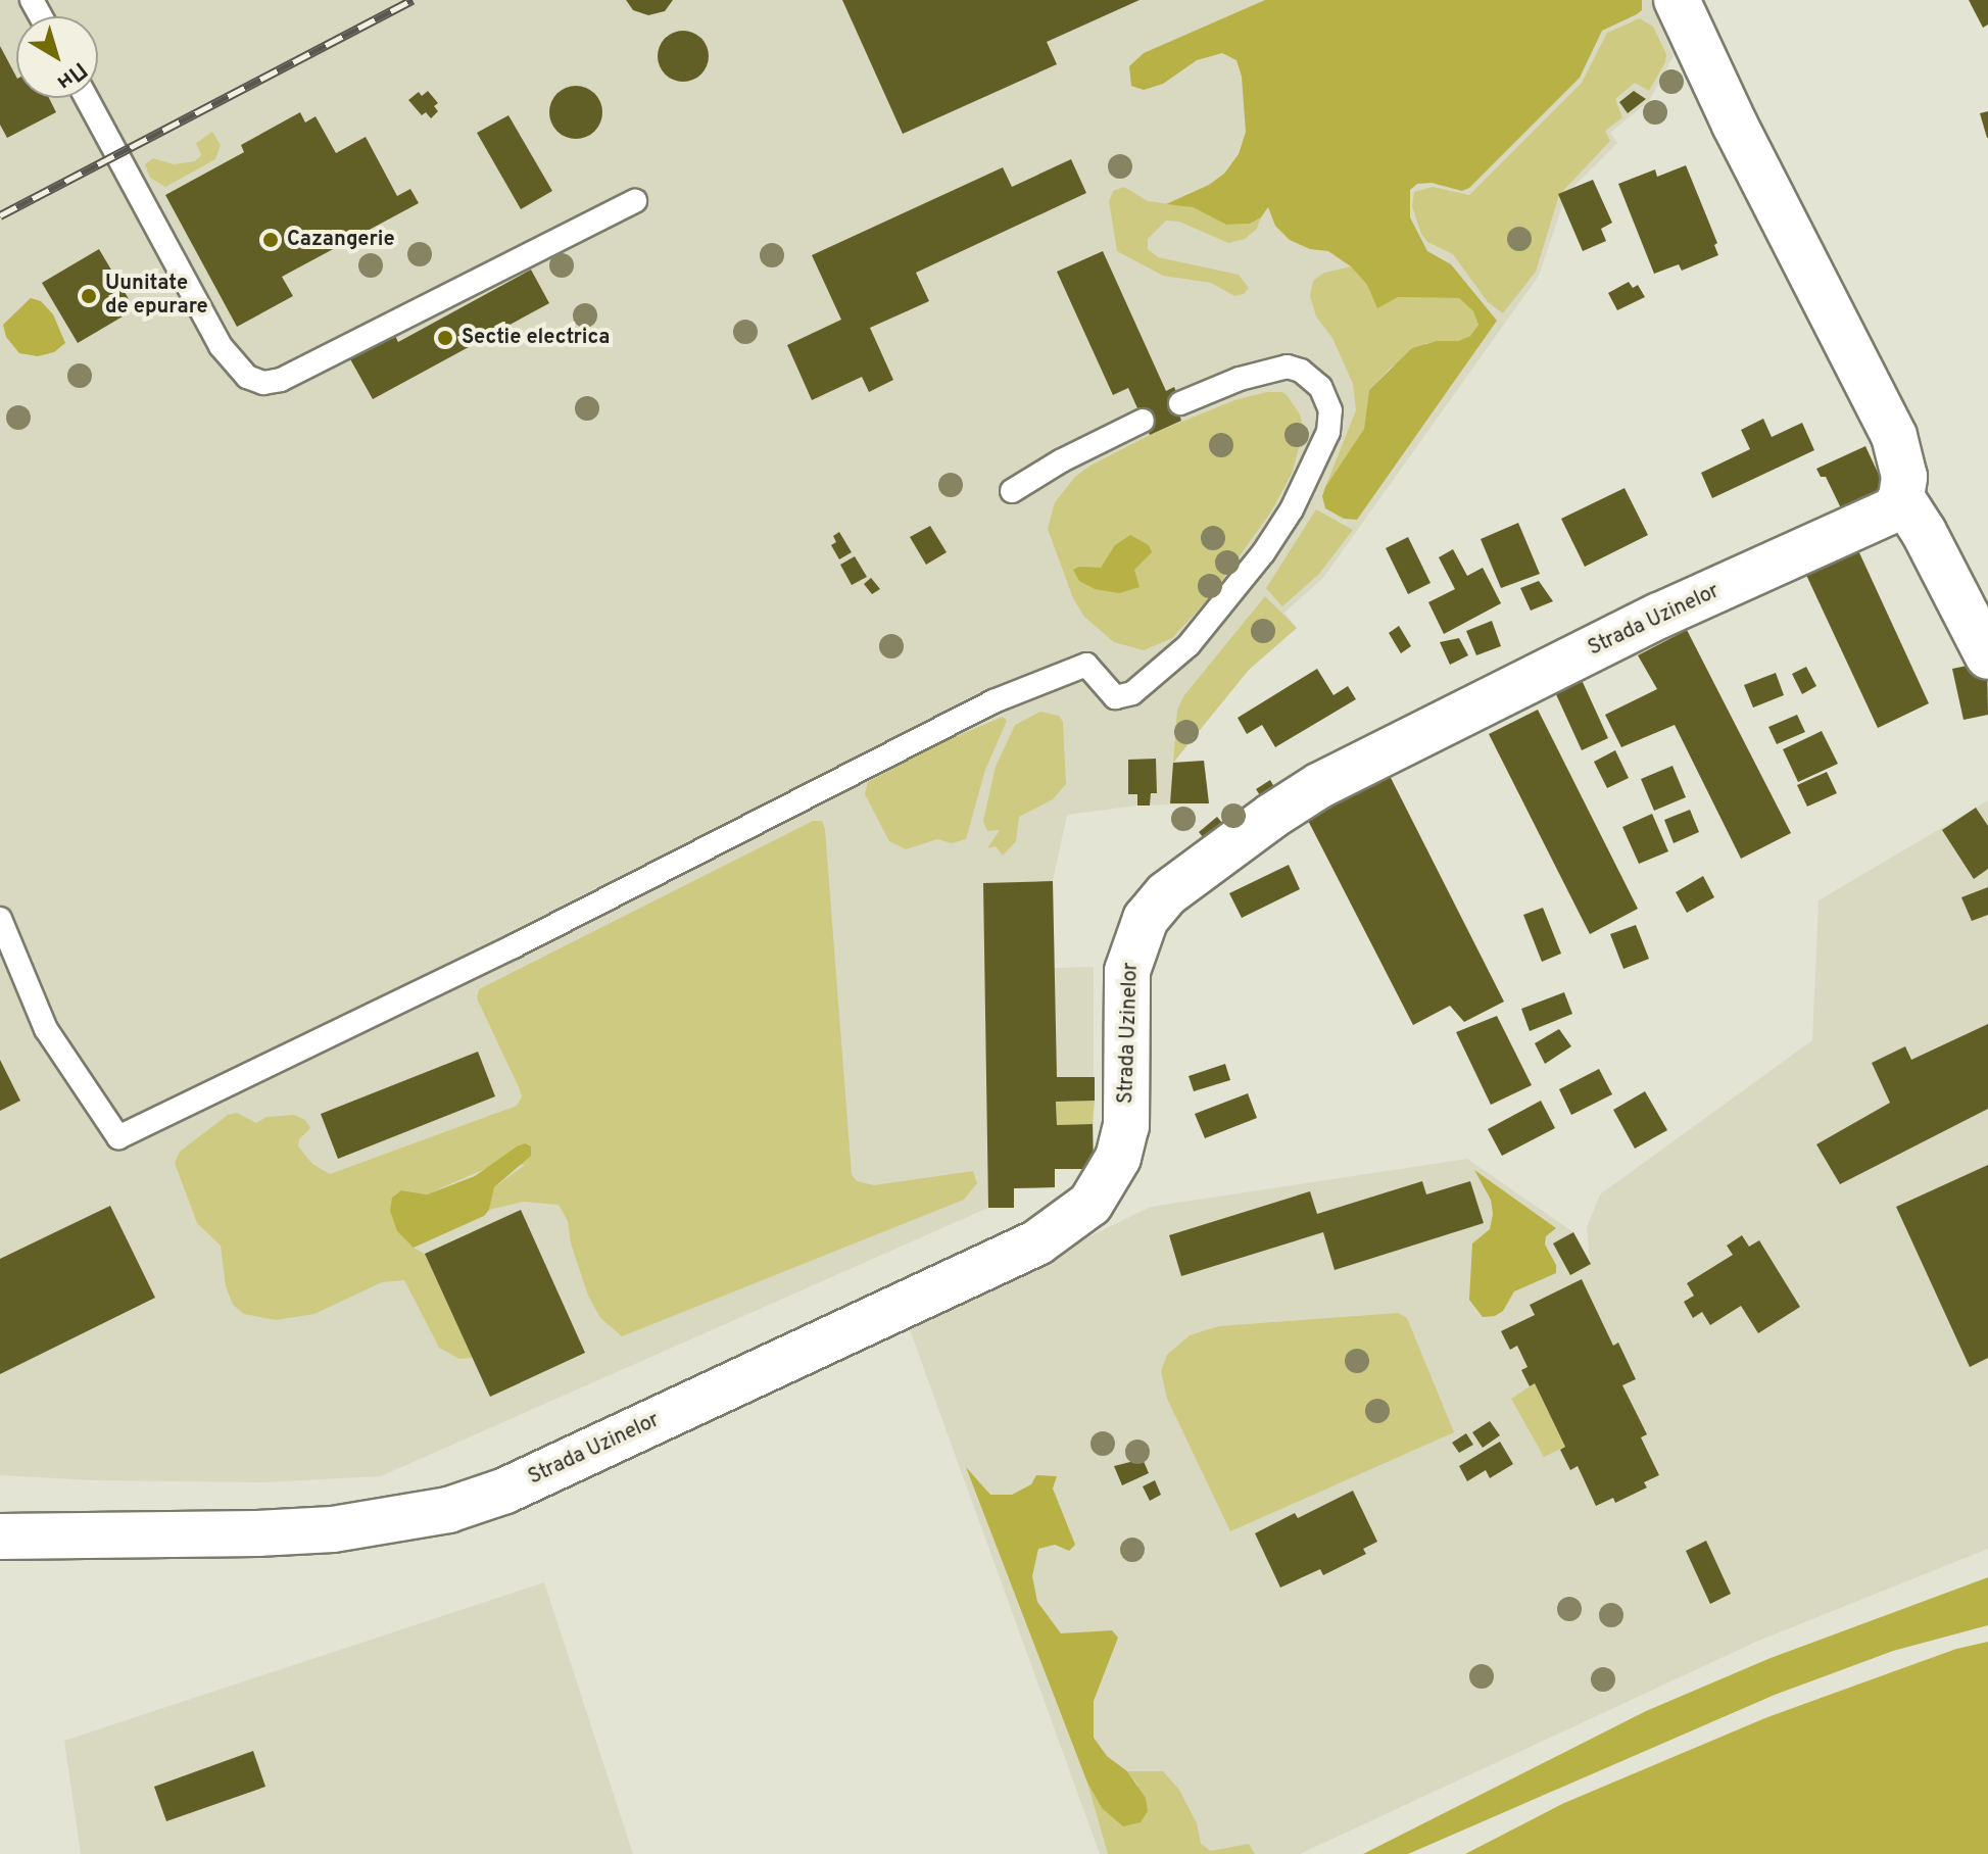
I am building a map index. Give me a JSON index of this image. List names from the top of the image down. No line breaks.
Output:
{"streets":{"street":["Strada Uzinelor"]},"places":["Cazangerie","Uunitate de epurare","Sectie electrica"],"north":"bottom right"}
